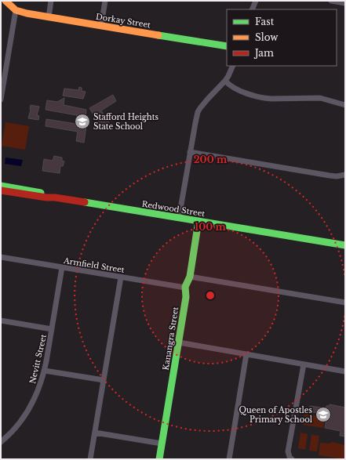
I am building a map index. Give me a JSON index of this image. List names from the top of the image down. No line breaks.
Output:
{"streets":{"street":["Dorkay Street","Redwood Street","Armfield Street","Kanangra Street","Nevitt Street"]},"crossings":[["Redwood Street","Kanangra Street"],["Armfield Street","Kanangra Street"],["Armfield Street","Nevitt Street"]],"places":{"school or university":["Stafford Heights State School","Queen of Apostles Primary School"]},"legend":["Fast","Slow","Jam"],"rings":["200 m","100 m"]}
